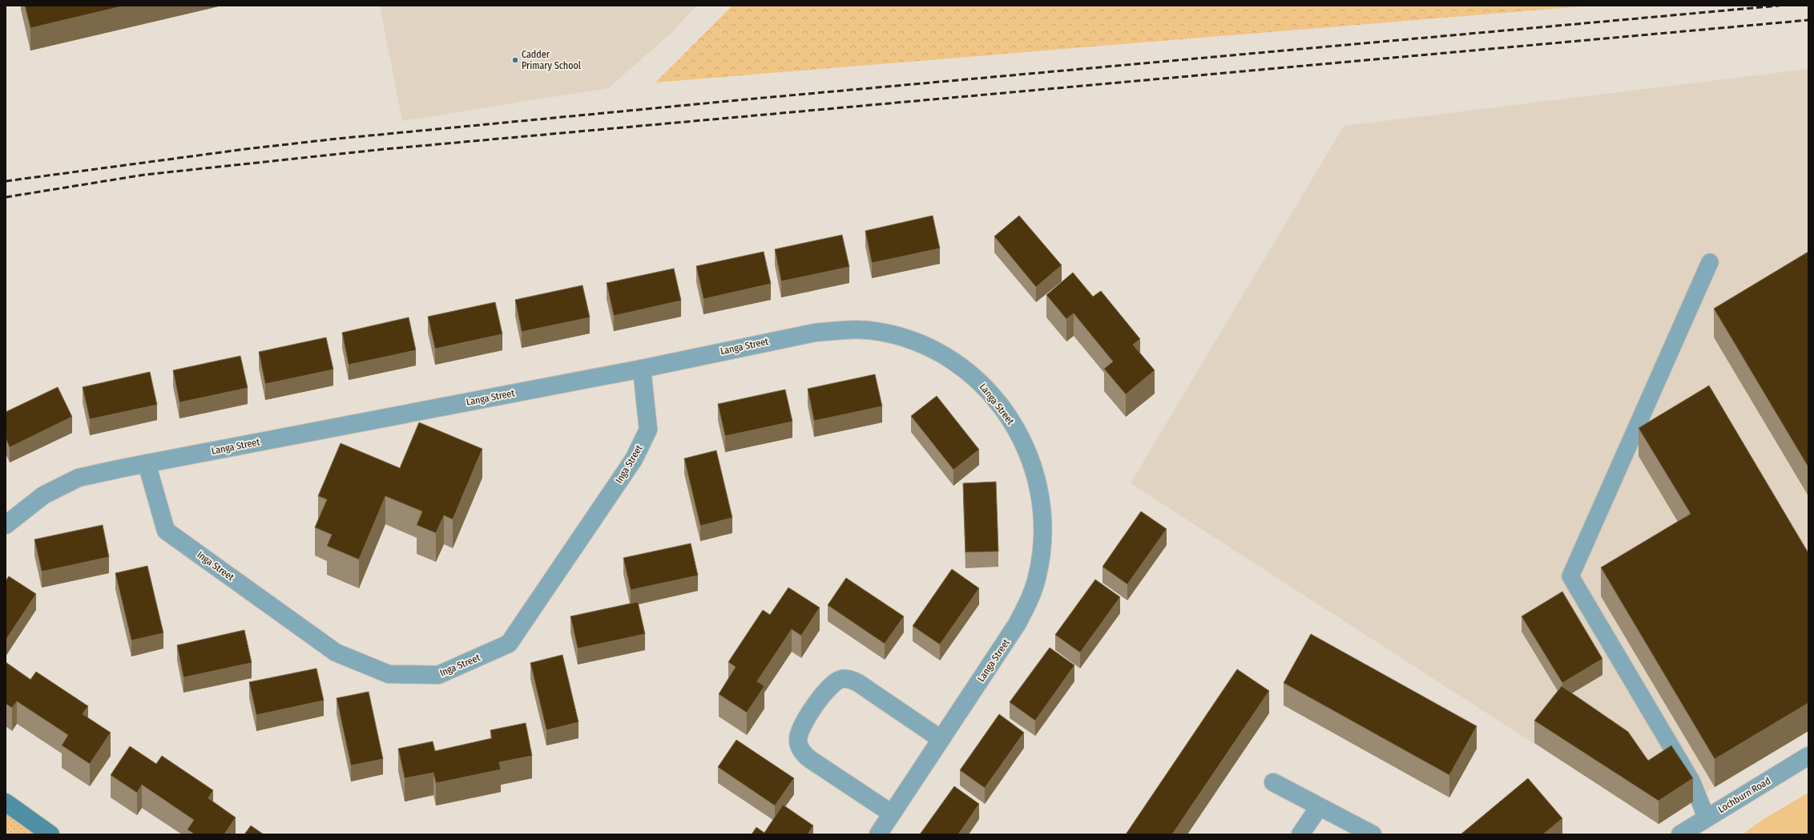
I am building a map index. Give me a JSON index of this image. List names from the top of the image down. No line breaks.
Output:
{"streets":{"street":["Langa Street","Inga Street","Lochburn Road"]},"crossings":[["Langa Street","Inga Street"]],"places":["Cadder Primary School"]}
